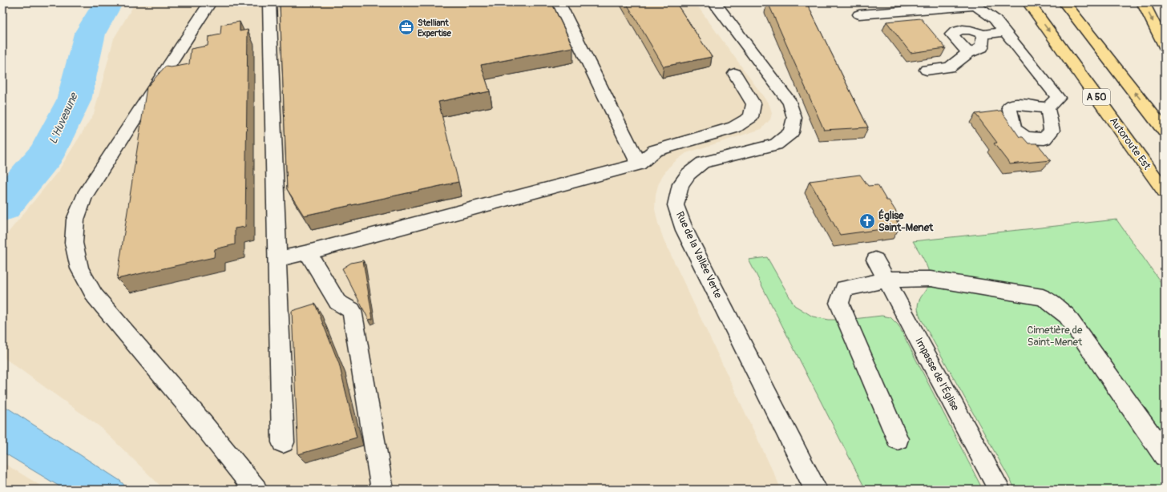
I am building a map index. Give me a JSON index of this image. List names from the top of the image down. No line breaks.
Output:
{"streets":{"main road":["A 50","Autoroute Est"],"street":["Rue de la Vallée Verte","Impasse de l'Église"]},"water":["L'Huveaune"],"parks":["Cimetière de Saint-Menet"],"places":{"office":["Stelliant Expertise"],"church":["Église Saint-Menet"]}}
